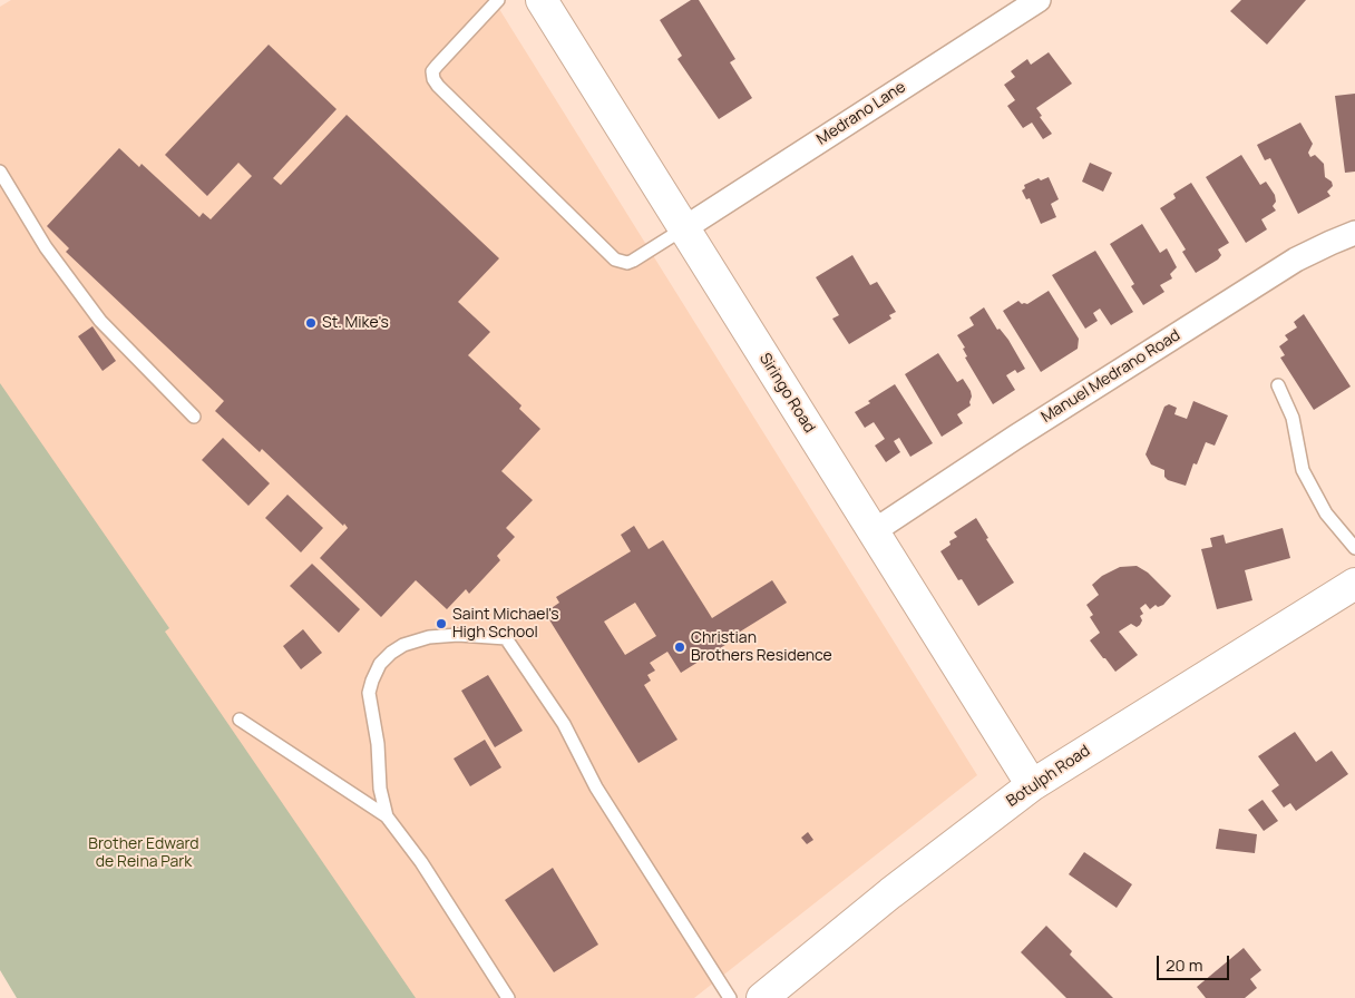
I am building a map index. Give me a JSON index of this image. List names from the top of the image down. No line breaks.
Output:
{"streets":{"street":["Medrano Lane","Manuel Medrano Road","Siringo Road","Botulph Road"]},"crossings":[["Medrano Lane","Siringo Road"],["Manuel Medrano Road","Siringo Road"],["Siringo Road","Botulph Road"]],"parks":["Brother Edward de Reina Park"],"places":["St. Mike's","Saint Michael's High School","Christian Brothers Residence"],"scale_bar":"20 m"}
